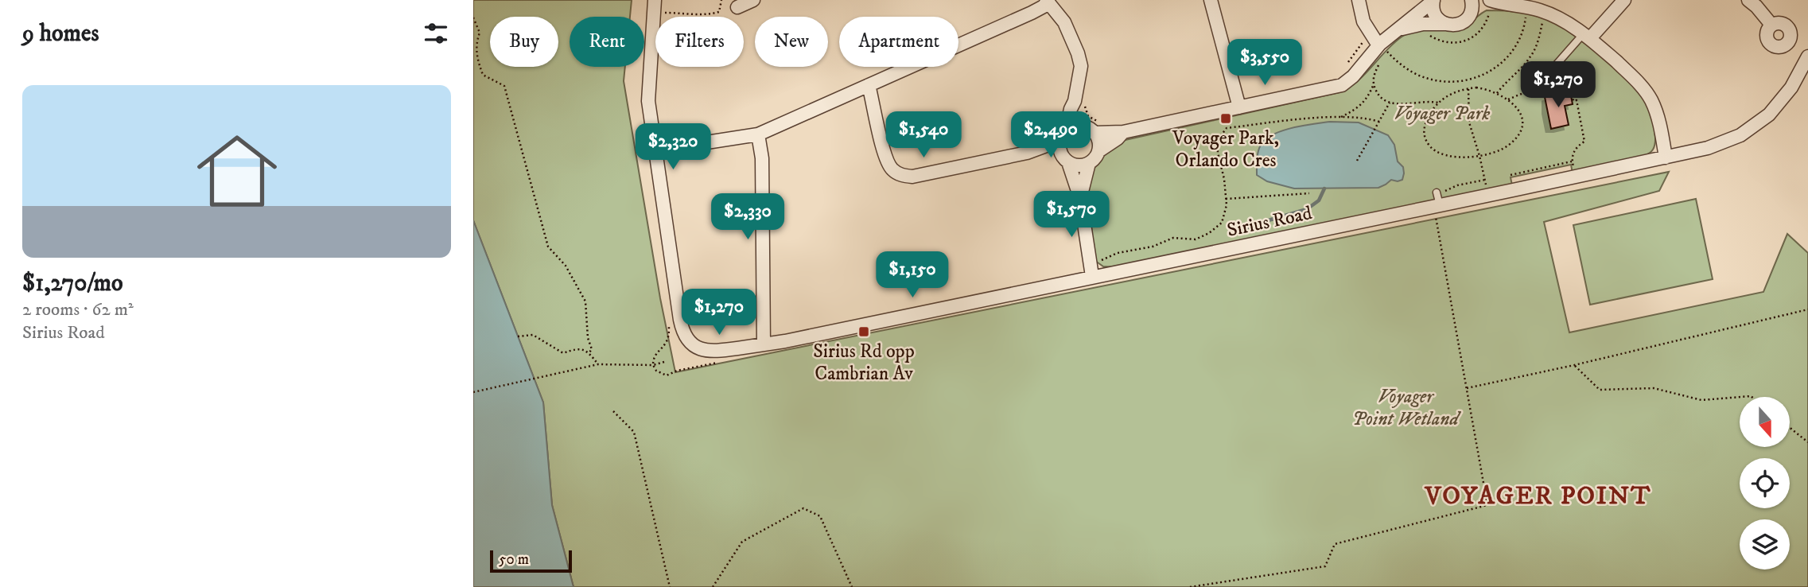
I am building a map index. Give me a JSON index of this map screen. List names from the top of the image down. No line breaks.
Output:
{"streets":{"street":["Sirius Road"]},"districts":["VOYAGER POINT"],"parks":["Voyager Park","Voyager Point Wetland"],"places":{"transit":["Voyager Park, Orlando Cres","Sirius Rd opp Cambrian Av"]},"scale_bar":"50 m","north":"bottom","page":{"heading":"9 homes","chip":["Buy","Rent","Filters","New","Apartment"],"price":["$3,550","$1,270","$1,540","$2,490","$2,320","$1,570","$2,330","$1,150","$1,270"],"list":[{"name":"$1,270/mo","note":"2 rooms · 62 m² · Sirius Road"}],"scale":"50 m"}}
